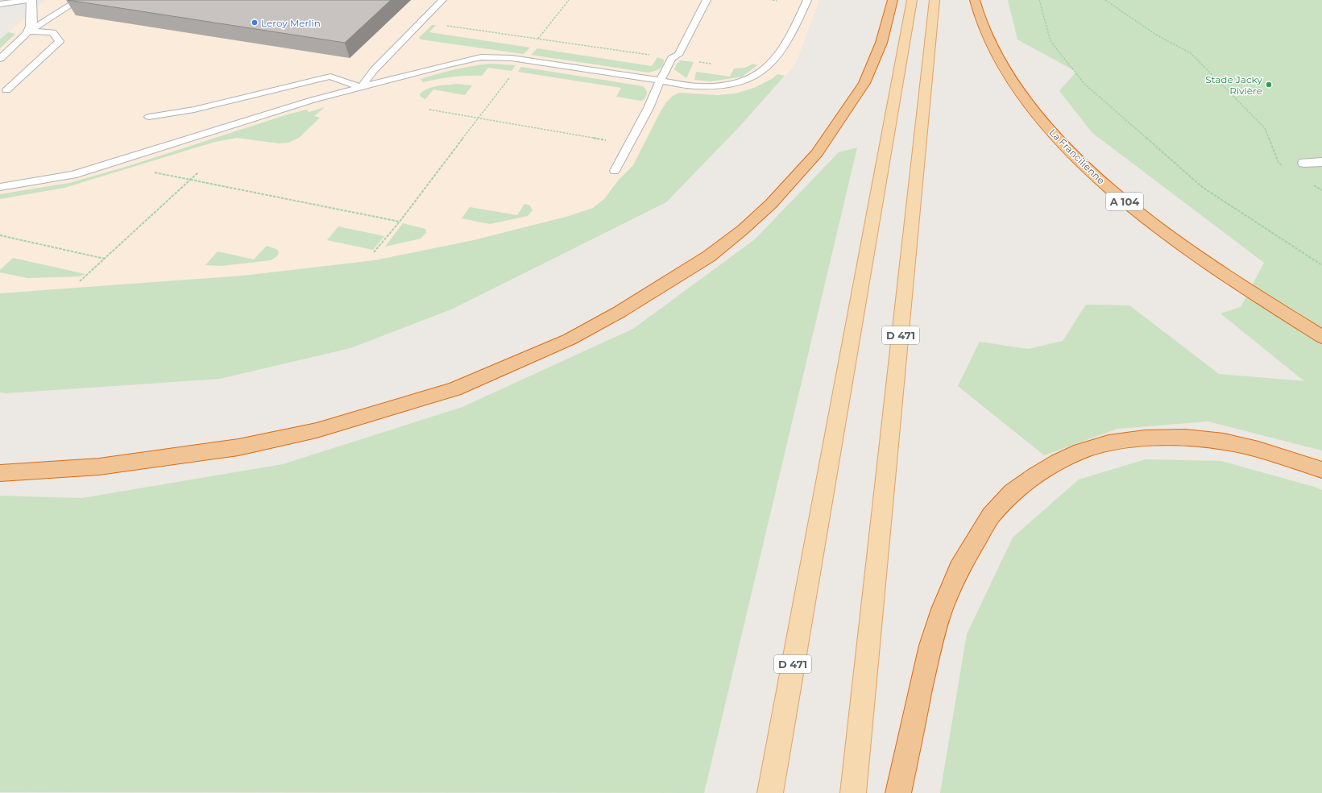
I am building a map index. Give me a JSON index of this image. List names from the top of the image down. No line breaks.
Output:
{"streets":{"highway":["La Francilienne","A 104"],"main road":["D 471"]},"places":["Leroy Merlin","Stade Jacky Rivière"]}
